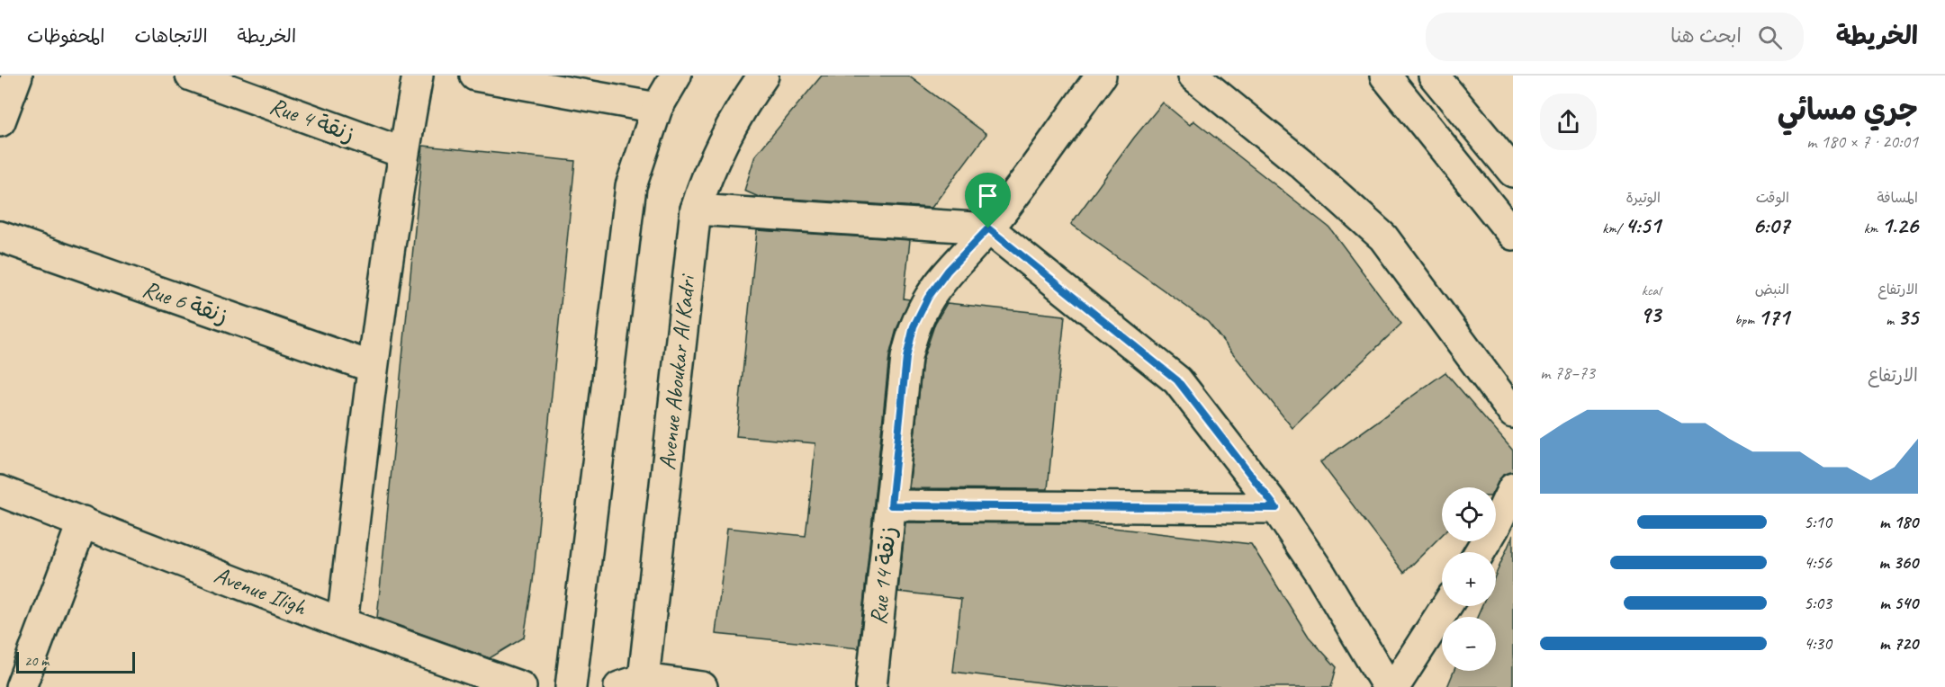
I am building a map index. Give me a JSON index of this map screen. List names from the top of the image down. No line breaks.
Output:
{"streets":{"street":["Rue 4 زنقة","Rue 6 زنقة","Avenue Aboukar Al Kadri","Rue 14 زنقة","Avenue Iligh"]},"scale_bar":"20 m","page":{"header":"الخريطة","search":"ابحث هنا","nav":["الخريطة","الاتجاهات","المحفوظات"],"heading":["جري مسائي","20:01 · 7 × 180 m"],"stats":[["المسافة","1.26 km"],["الوقت","6:07"],["الوتيرة","4:51 /km"],["الارتفاع","35 m"],["النبض","171 bpm"],["kcal","93"]],"chart":["الارتفاع","73–78 m"],"map_buttons":["+","−"],"list":[{"name":"180 m","note":"5:10"},{"name":"360 m","note":"4:56"},{"name":"540 m","note":"5:03"},{"name":"720 m","note":"4:30"}],"scale":"20 m"}}
